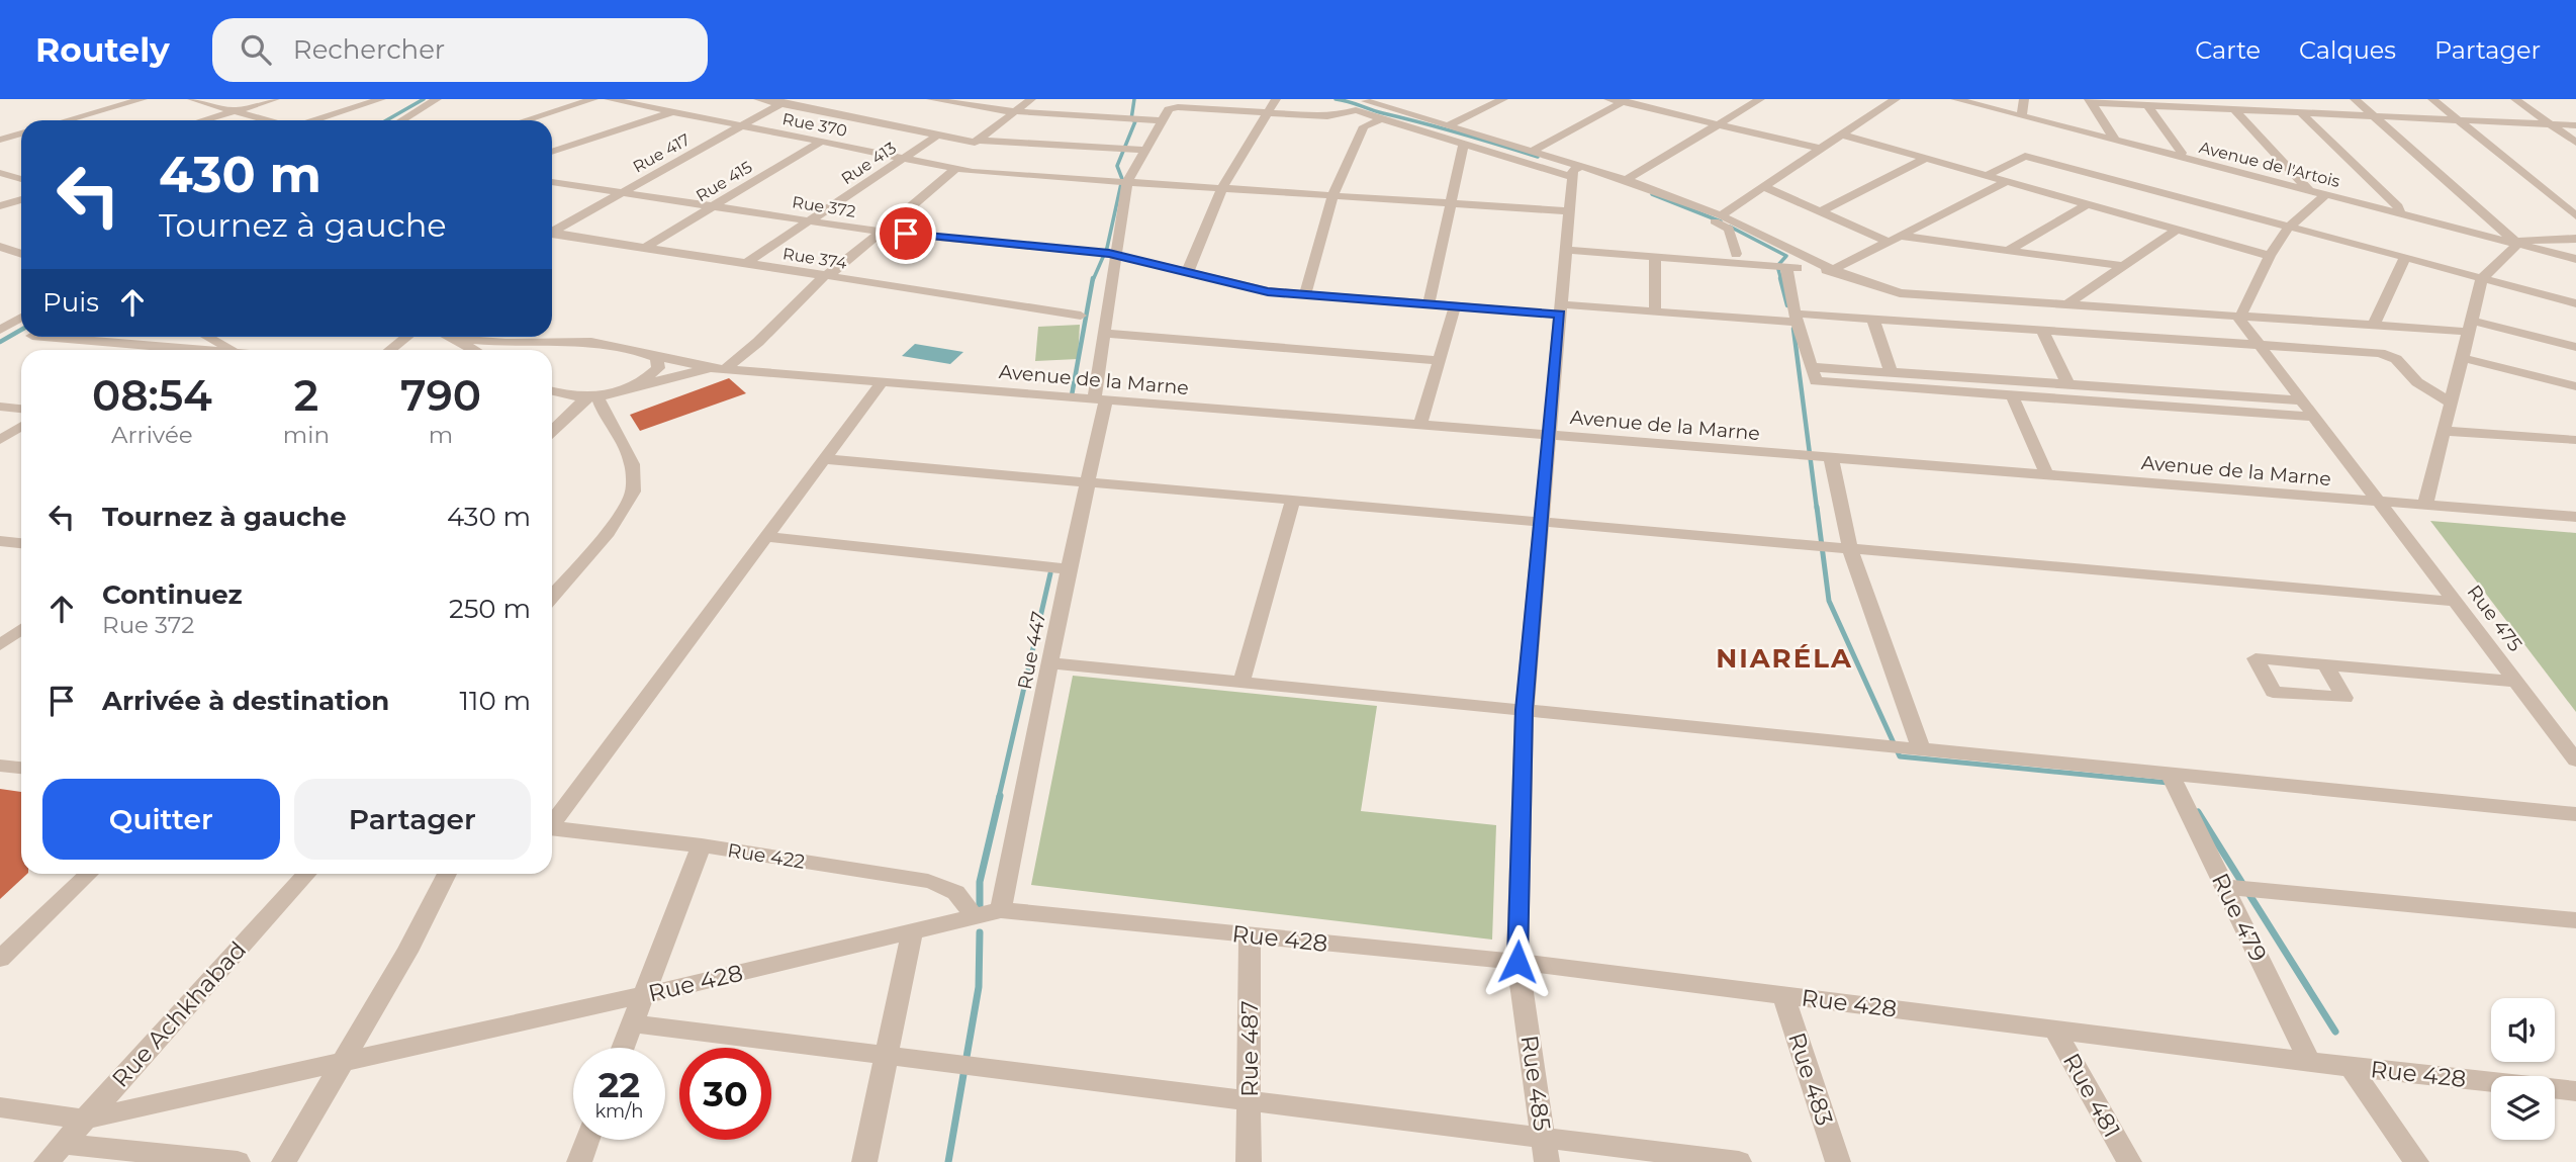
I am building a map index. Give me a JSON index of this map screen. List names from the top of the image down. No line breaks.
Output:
{"streets":{"street":["Rue 370","Rue 417","Rue 413","Avenue de l'Artois","Rue 415","Rue 372","Rue 374","Avenue de la Marne","Rue 475","Rue 447","Rue 422","Rue 479","Rue 428","Rue Achkhabad","Rue 487","Rue 483","Rue 485","Rue 481"]},"crossings":[["Rue 370","Rue 417"],["Rue 370","Rue 413"],["Rue 370","Rue 415"],["Rue 370","Rue 447"],["Rue 370","Rue 485"],["Rue 417","Rue 372"],["Rue 413","Rue 372"],["Rue 413","Rue 374"],["Rue 415","Rue 372"],["Rue 415","Rue 374"],["Rue 372","Rue 475"],["Rue 372","Rue 447"],["Rue 372","Rue 485"],["Avenue de la Marne","Rue 475"],["Avenue de la Marne","Rue 447"],["Avenue de la Marne","Rue 485"],["Rue 447","Rue 428"],["Rue 422","Rue 428"],["Rue 479","Rue 428"],["Rue 428","Rue Achkhabad"],["Rue 428","Rue 487"],["Rue 428","Rue 483"],["Rue 428","Rue 485"],["Rue 428","Rue 481"]],"districts":["NIARÉLA"],"page":{"header":"Routely","search":"Rechercher","nav":["Carte","Calques","Partager"],"turn":["430 m","Tournez à gauche"],"then":"Puis","eta":["08:54","Arrivée","2","min","790","m"],"list":[{"name":"Tournez à gauche","value":"430 m"},{"name":"Continuez","note":"Rue 372","value":"250 m"},{"name":"Arrivée à destination","value":"110 m"}],"buttons":["Quitter","Partager"],"speed":"22 km/h","limit":"30"}}
